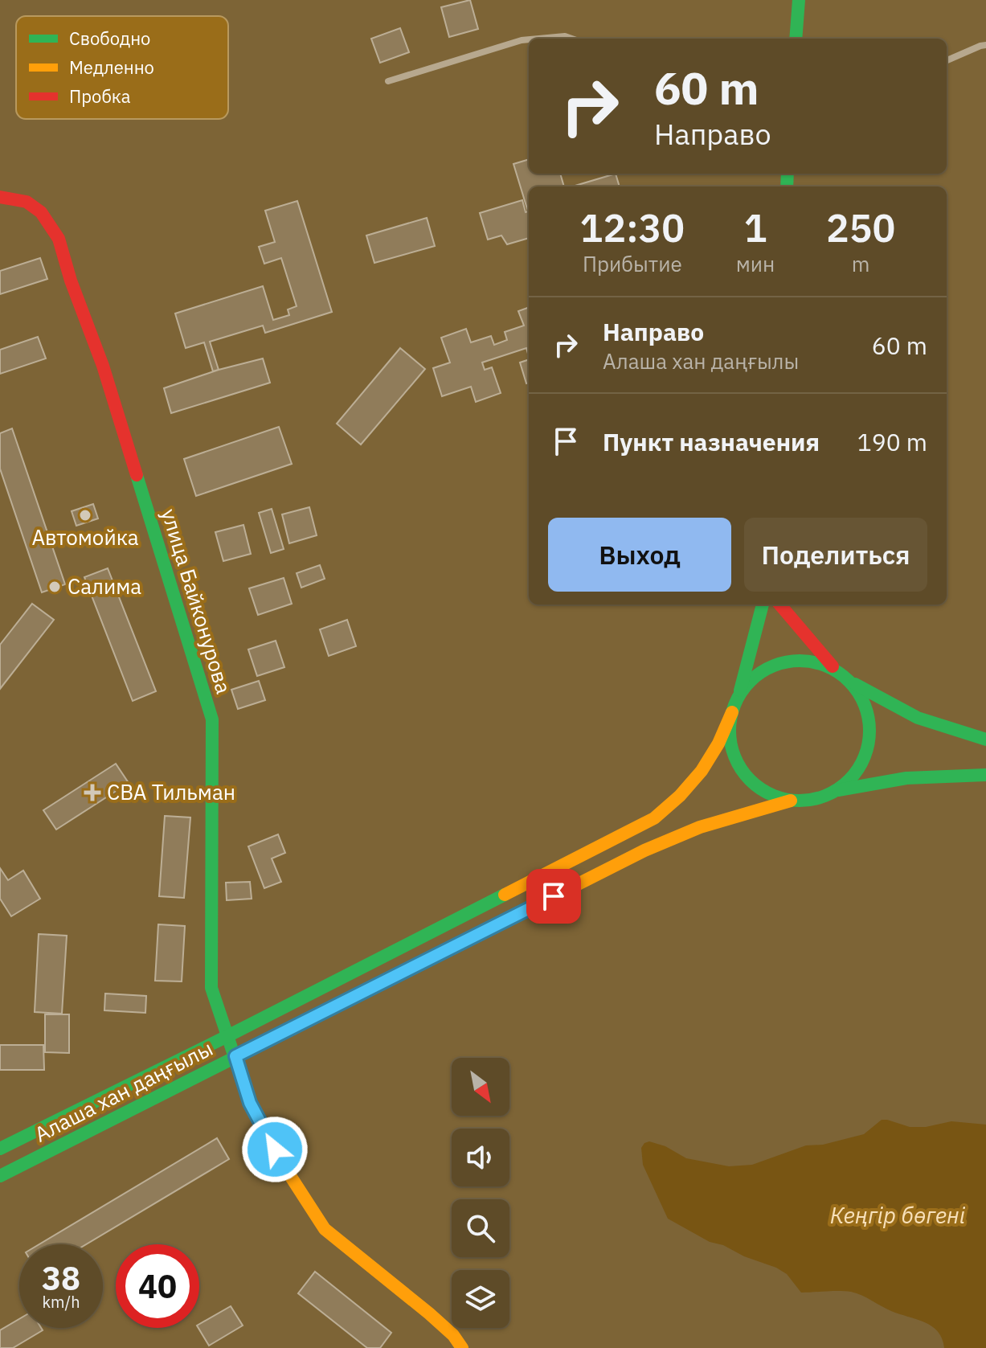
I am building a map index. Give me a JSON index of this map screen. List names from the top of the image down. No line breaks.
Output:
{"streets":{"main road":["улица Байконурова","Алаша хан даңғылы"]},"crossings":[["улица Байконурова","Алаша хан даңғылы"]],"water":["Кеңгір бөгені"],"places":{"other":["Автомойка","Салима"],"health":["СВА Тильман"]},"legend":["Свободно","Медленно","Пробка"],"north":"bottom right","page":{"turn":["60 m","Направо"],"eta":["12:30","Прибытие","1","мин","250","m"],"list":[{"name":"Направо","note":"Алаша хан даңғылы","value":"60 m"},{"name":"Пункт назначения","value":"190 m"}],"buttons":["Выход","Поделиться"],"speed":"38 km/h","limit":"40"}}
